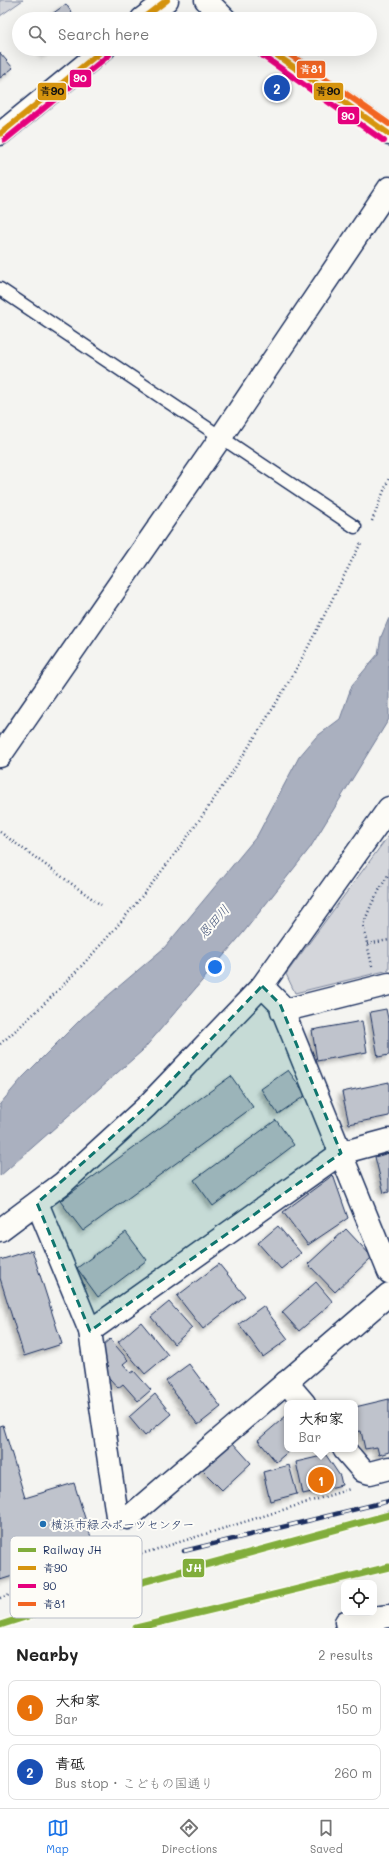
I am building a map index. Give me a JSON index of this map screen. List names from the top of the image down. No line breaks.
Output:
{"water":["恩田川"],"places":["横浜市緑スポーツセンター"],"lines":["transit line 青90","transit line 90","transit line 青81","rail line JH"],"legend":["Railway JH","青90","90","青81"],"page":{"search":"Search here","pins":["2","1"],"popup":["大和家","Bar"],"heading":["Nearby","2 results"],"list":[{"mark":"1","name":"大和家","note":"Bar","value":"150 m"},{"mark":"2","name":"青砥","note":"Bus stop · こどもの国通り","value":"260 m"}],"nav":["Map","Directions","Saved"]}}
